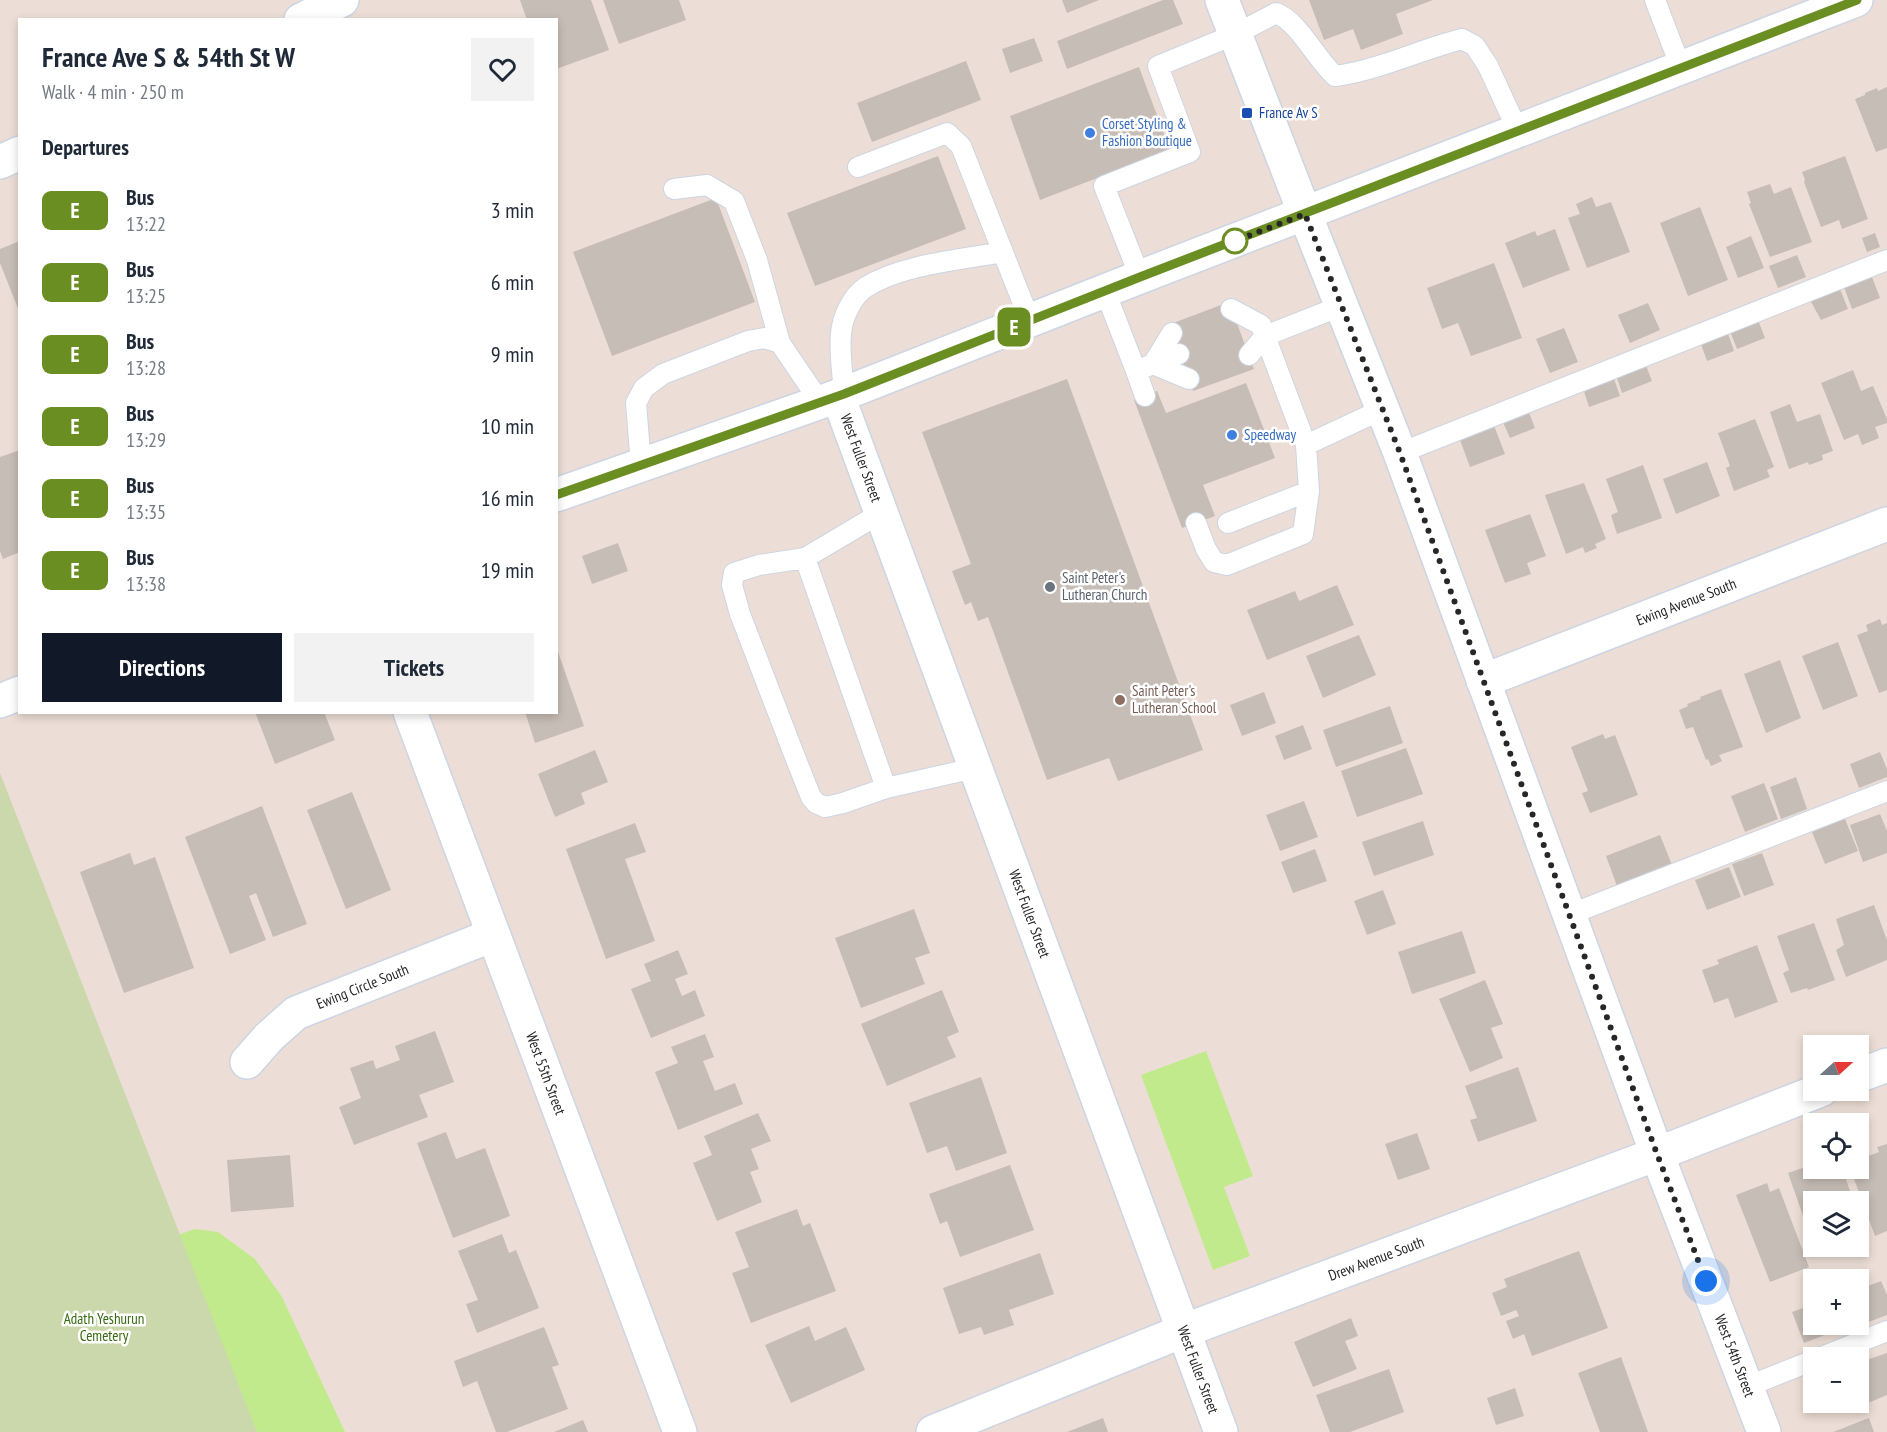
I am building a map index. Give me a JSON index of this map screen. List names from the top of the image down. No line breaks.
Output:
{"streets":{"street":["West Fuller Street","Ewing Avenue South","Ewing Circle South","West 55th Street","Drew Avenue South","West 54th Street"]},"crossings":[["West Fuller Street","Drew Avenue South"],["Ewing Avenue South","West 54th Street"],["Ewing Circle South","West 55th Street"],["Drew Avenue South","West 54th Street"]],"parks":["Adath Yeshurun Cemetery"],"places":{"transit":["France Av S"],"other":["Corset Styling & Fashion Boutique","Speedway","Saint Peter's Lutheran Church","Saint Peter's Lutheran School"]},"lines":["bus line E"],"north":"right","page":{"on_map":"E","heading":[["France Ave S & 54th St W","Walk · 4 min · 250 m"],"Departures"],"list":[{"mark":"E","name":"Bus","note":"13:22","value":"3 min"},{"mark":"E","name":"Bus","note":"13:25","value":"6 min"},{"mark":"E","name":"Bus","note":"13:28","value":"9 min"},{"mark":"E","name":"Bus","note":"13:29","value":"10 min"},{"mark":"E","name":"Bus","note":"13:35","value":"16 min"},{"mark":"E","name":"Bus","note":"13:38","value":"19 min"}],"buttons":["Directions","Tickets"],"map_buttons":["+","−"]}}
